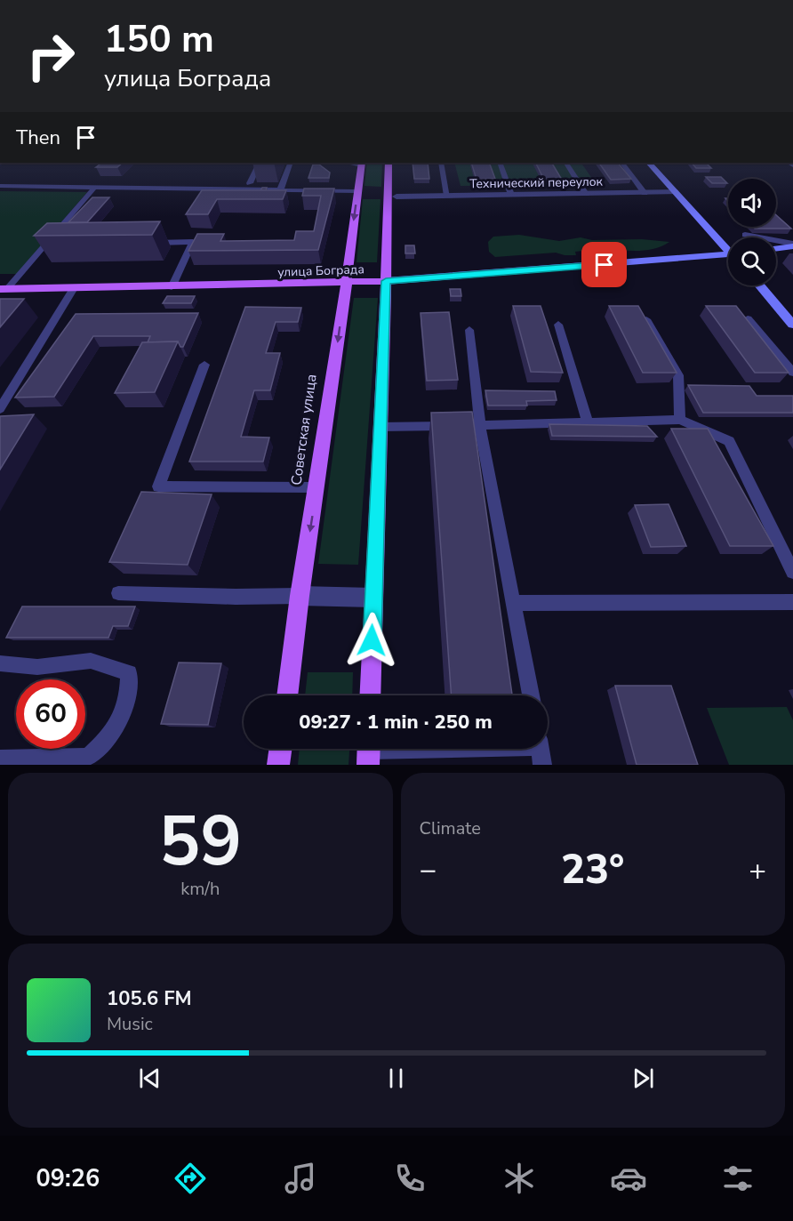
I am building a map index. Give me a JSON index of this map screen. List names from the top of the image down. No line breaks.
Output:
{"streets":{"main road":["улица Бограда","Советская улица"],"street":["Технический переулок"]},"crossings":[["улица Бограда","Советская улица"]],"page":{"turn":["150 m","улица Бограда"],"then":"Then","limit":"60","trip":"09:27 · 1 min · 250 m","tile":[["59","km/h"],"Climate"],"heat":["−","23°","+"],"song":["105.6 FM","Music"],"tabs":"09:26"}}
